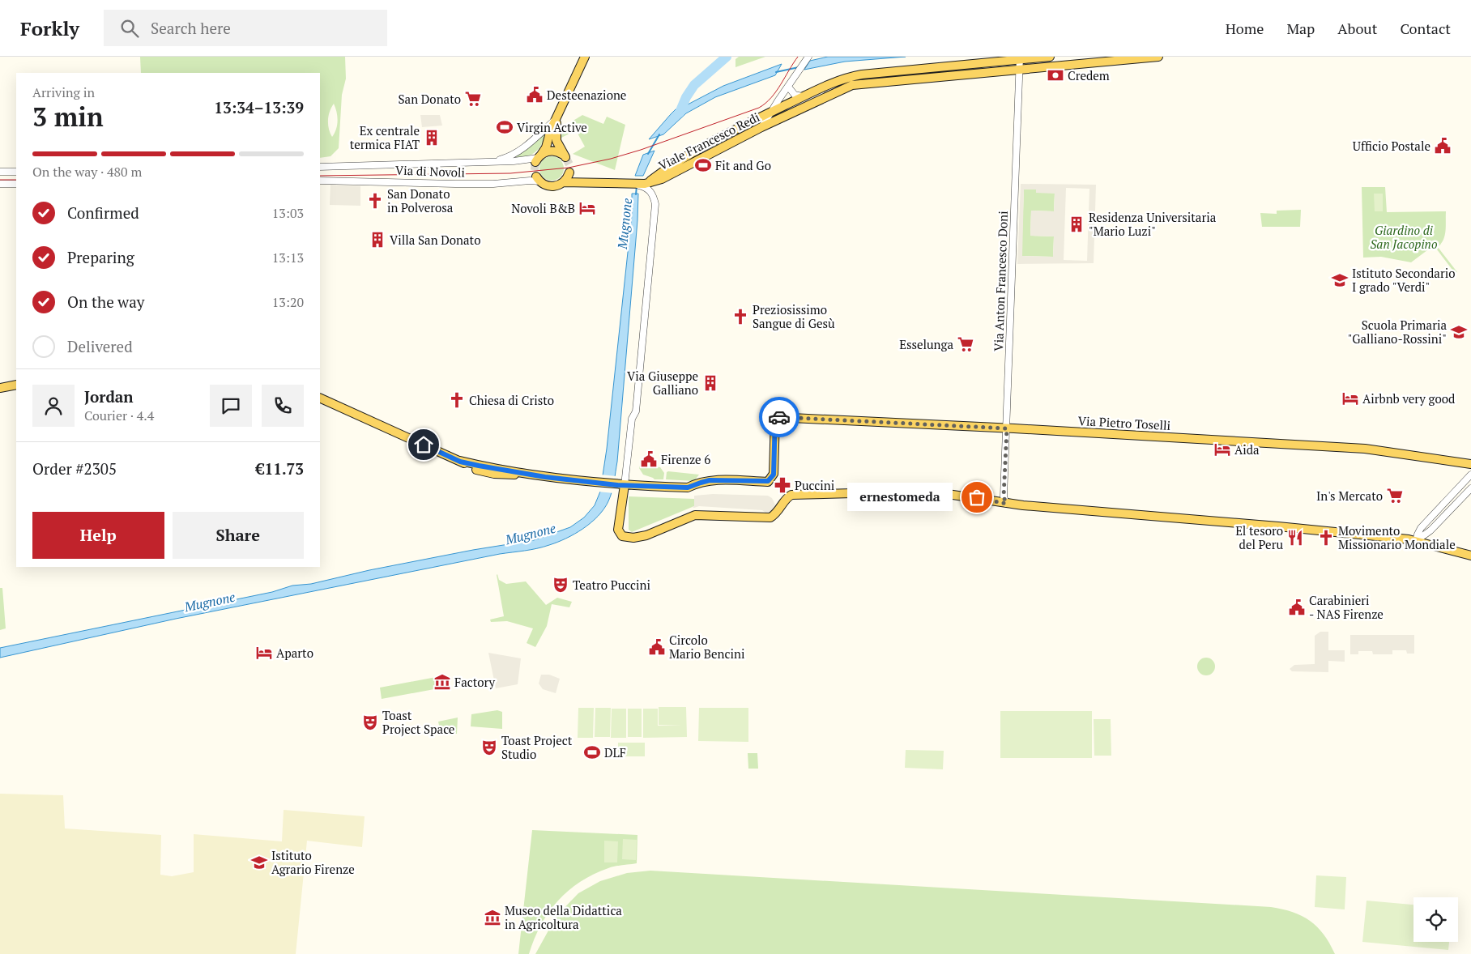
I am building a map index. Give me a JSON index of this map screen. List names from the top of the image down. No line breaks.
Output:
{"streets":{"main road":["Viale Francesco Redi","Via di Novoli","Via Pietro Toselli"],"street":["Via Anton Francesco Doni"]},"crossings":[["Viale Francesco Redi","Via di Novoli"],["Viale Francesco Redi","Via Anton Francesco Doni"],["Via Anton Francesco Doni","Via Pietro Toselli"]],"water":["Mugnone"],"parks":["Giardino di San Jacopino"],"places":{"bank":["Credem"],"public building":["Desteenazione","Ufficio Postale","Firenze 6","Carabinieri - NAS Firenze","Circolo Mario Bencini"],"supermarket":["San Donato","Esselunga","In's Mercato"],"sports":["Virgin Active","Fit and Go","DLF"],"building":["Ex centrale termica FIAT","Residenza Universitaria \"Mario Luzi\"","Villa San Donato","Via Giuseppe Galliano"],"church":["San Donato in Polverosa","Preziosissimo Sangue di Gesù","Chiesa di Cristo","Movimento Missionario Mondiale"],"hotel":["Novoli B&B","Airbnb very good","Aida","Aparto"],"school or university":["Istituto Secondario I grado \"Verdi\"","Scuola Primaria \"Galliano-Rossini\"","Istituto Agrario Firenze"],"pharmacy":["Puccini"],"other":["ernestomeda"],"restaurant":["El tesoro del Peru"],"theatre":["Teatro Puccini","Toast Project Space","Toast Project Studio"],"museum":["Factory","Museo della Didattica in Agricoltura"]},"page":{"header":"Forkly","search":"Search here","nav":["Home","Map","About","Contact"],"heading":["3 min","Arriving in","13:34–13:39"],"panel":["Jordan","Courier · 4.4","Order #2305","€11.73"],"bar":"On the way · 480 m","list":[["Confirmed","13:03"],["Preparing","13:13"],["On the way","13:20"],"Delivered"],"bubble":"ernestomeda","buttons":["Help","Share"]}}
